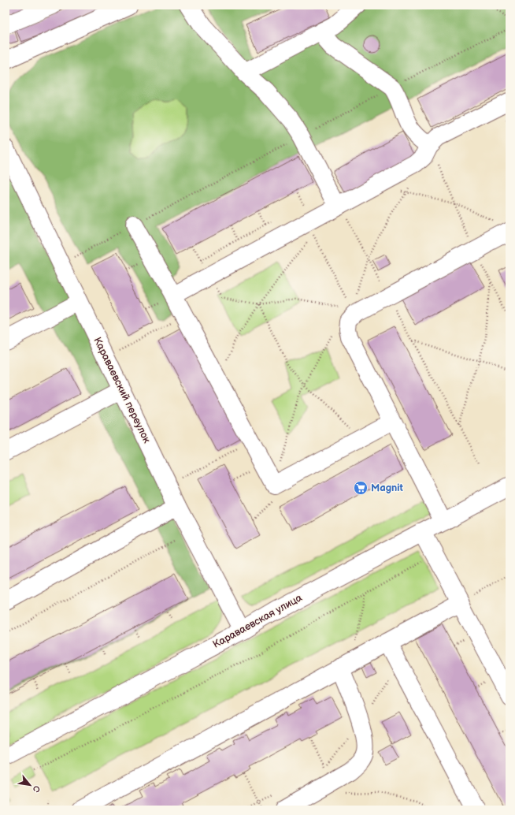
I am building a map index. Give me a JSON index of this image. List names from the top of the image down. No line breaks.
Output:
{"streets":{"street":["Караваевский переулок","Караваевская улица"]},"crossings":[["Караваевский переулок","Караваевская улица"]],"places":{"supermarket":["Magnit"]},"north":"bottom right"}
